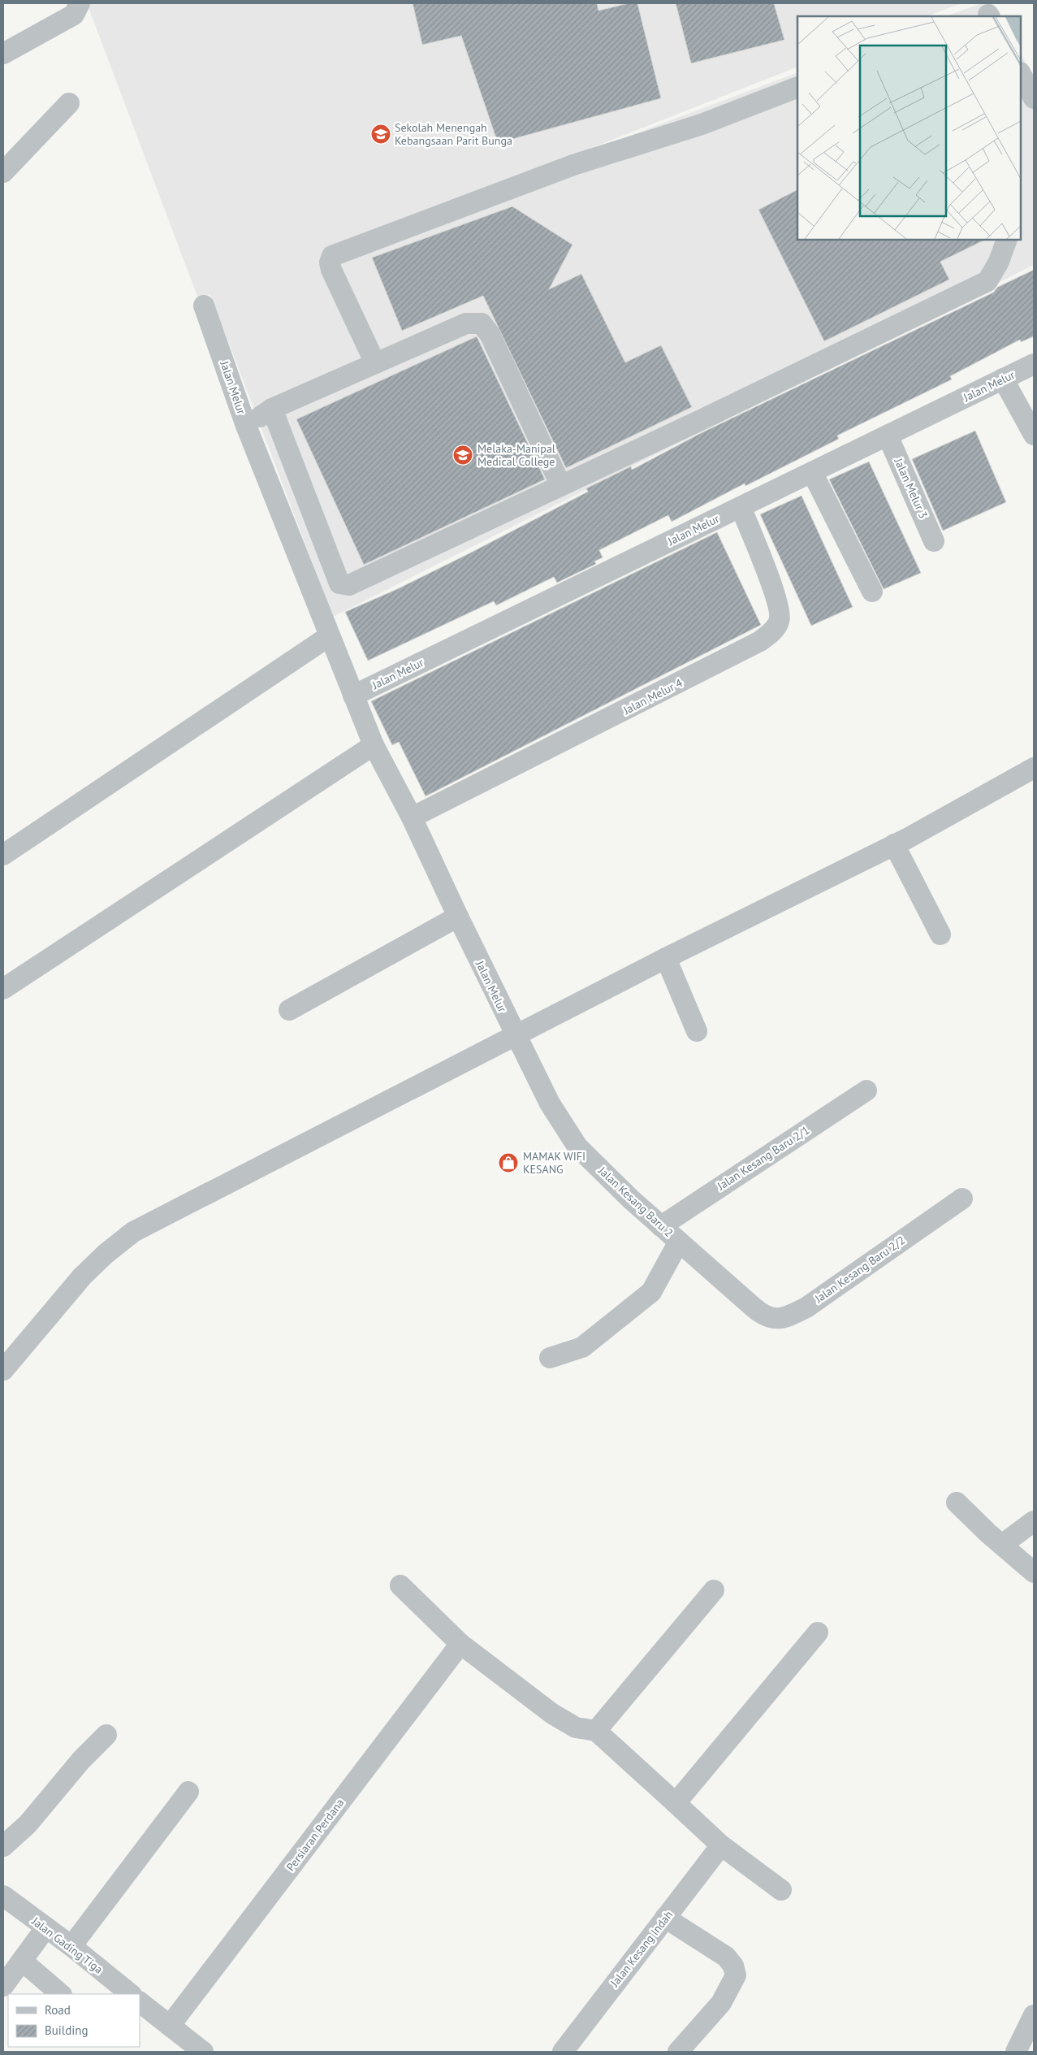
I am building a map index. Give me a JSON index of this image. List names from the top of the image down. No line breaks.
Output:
{"streets":{"street":["Jalan Melur","Jalan Melur 3","Jalan Melur 4","Jalan Kesang Baru 2/1","Jalan Kesang Baru 2","Jalan Kesang Baru 2/2","Persiaran Perdana","Jalan Gading Tiga","Jalan Kesang Indah"]},"crossings":[["Jalan Melur","Jalan Melur 3"],["Jalan Melur","Jalan Melur 4"],["Jalan Melur","Jalan Kesang Baru 2"],["Jalan Kesang Baru 2/1","Jalan Kesang Baru 2"],["Jalan Kesang Baru 2","Jalan Kesang Baru 2/2"]],"places":{"school or university":["Sekolah Menengah Kebangsaan Parit Bunga","Melaka-Manipal Medical College"],"shop":["MAMAK WIFI KESANG"]},"legend":["Road","Building"]}
